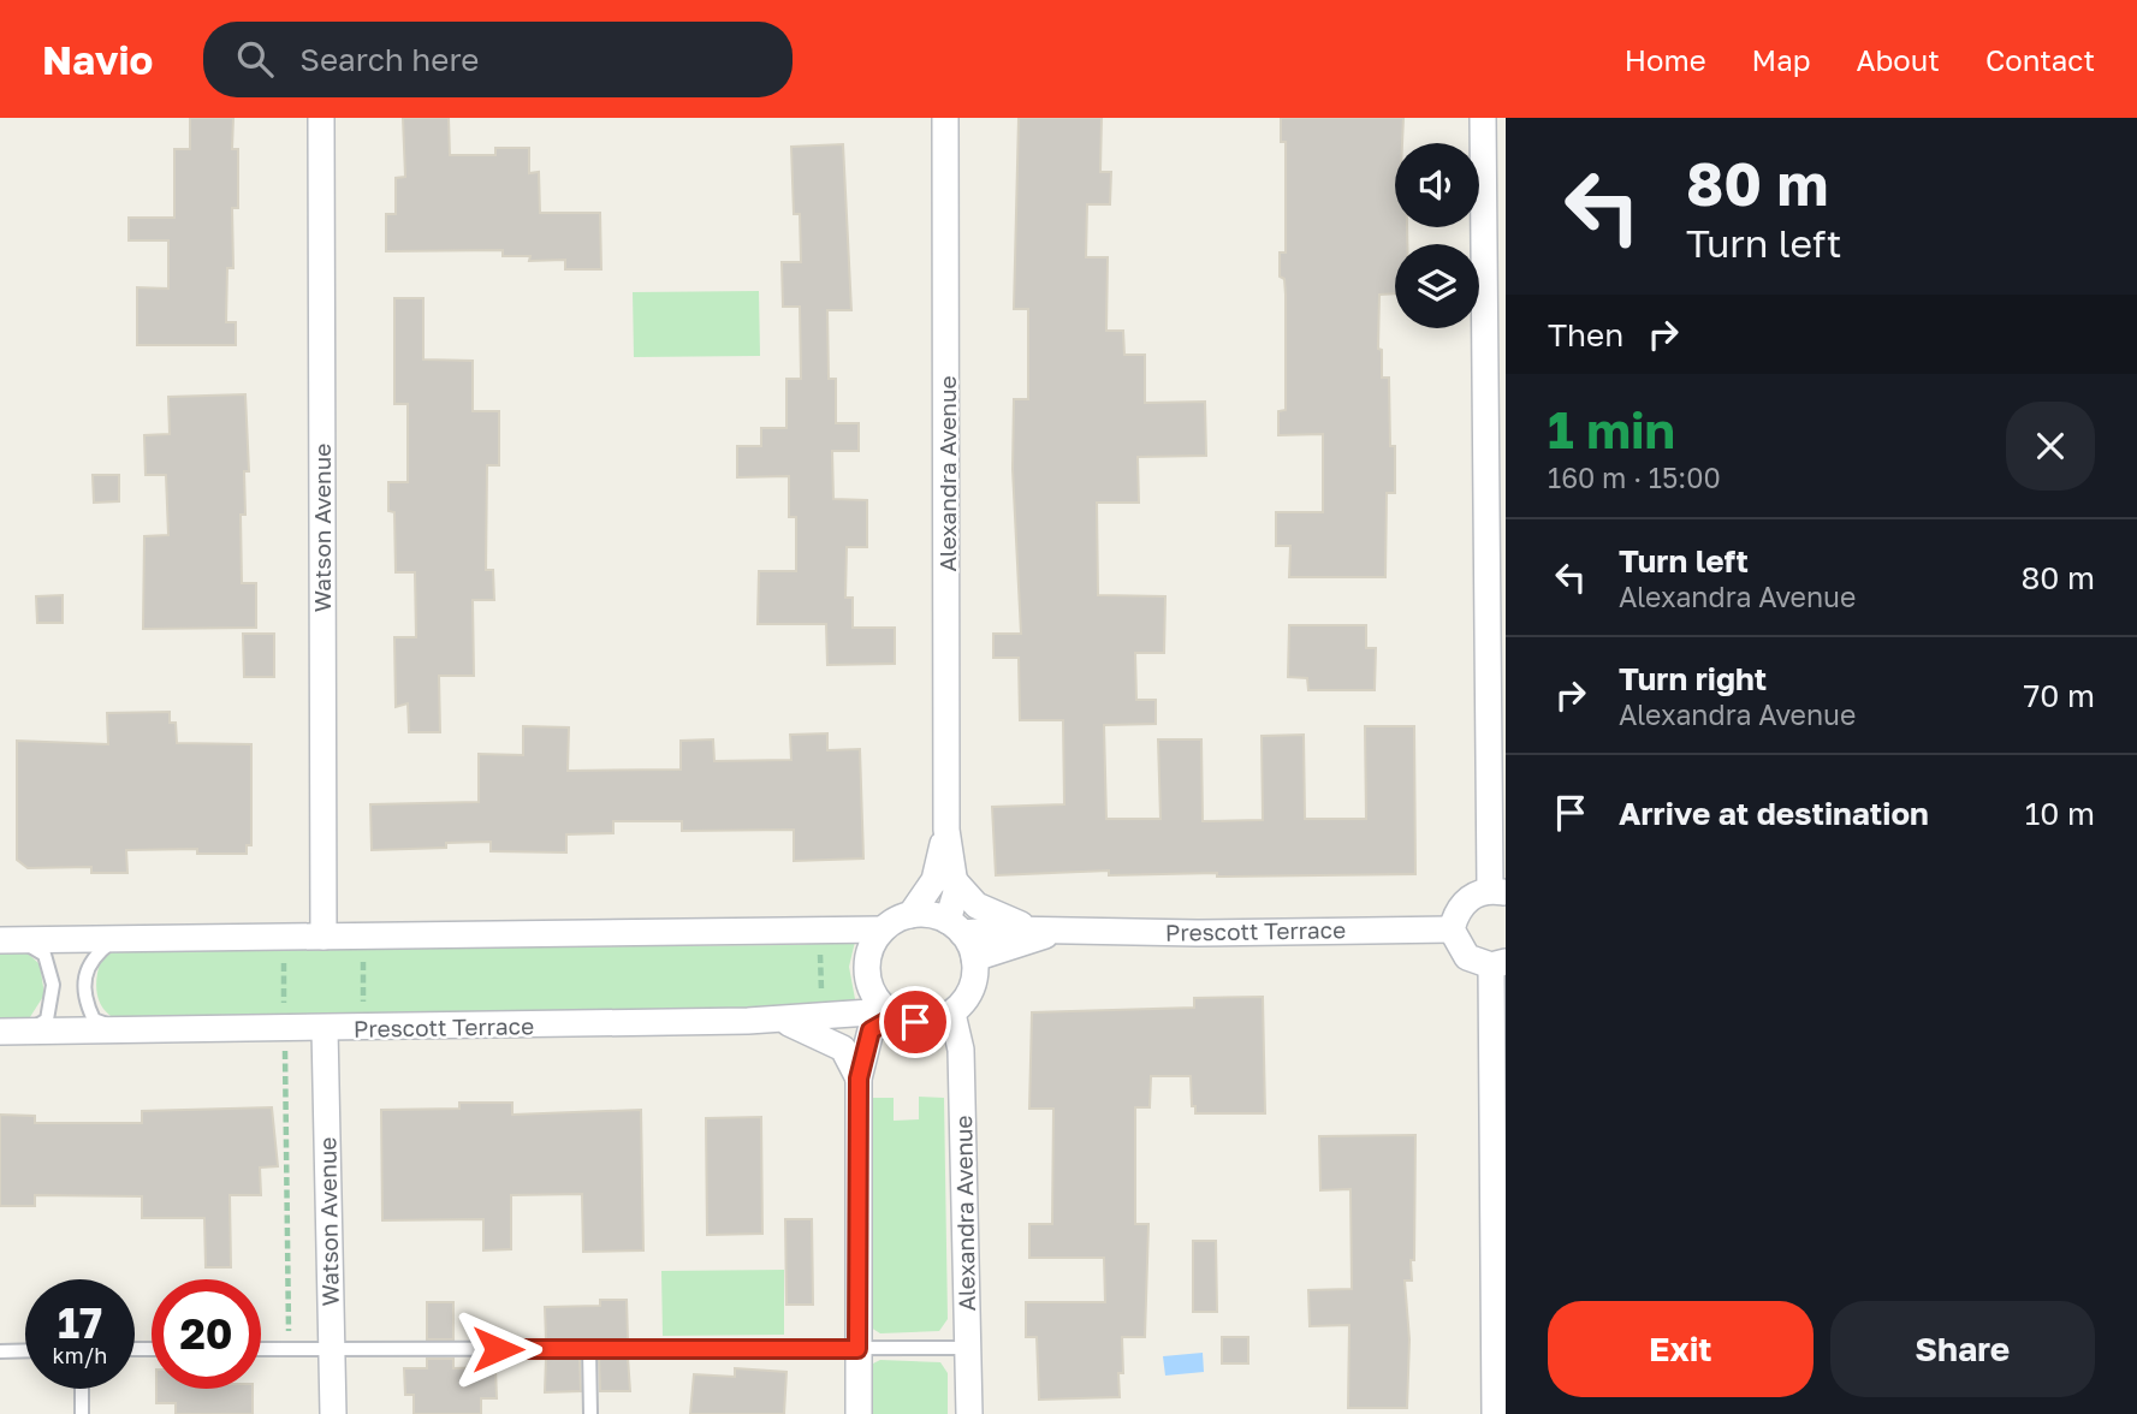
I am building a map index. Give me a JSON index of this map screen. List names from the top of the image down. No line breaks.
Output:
{"streets":{"street":["Alexandra Avenue","Watson Avenue","Prescott Terrace"]},"crossings":[["Alexandra Avenue","Prescott Terrace"],["Watson Avenue","Prescott Terrace"]],"page":{"header":"Navio","search":"Search here","nav":["Home","Map","About","Contact"],"turn":["80 m","Turn left"],"then":"Then","heading":["1 min","160 m · 15:00"],"list":[{"name":"Turn left","note":"Alexandra Avenue","value":"80 m"},{"name":"Turn right","note":"Alexandra Avenue","value":"70 m"},{"name":"Arrive at destination","value":"10 m"}],"speed":"17 km/h","limit":"20","buttons":["Exit","Share"]}}
